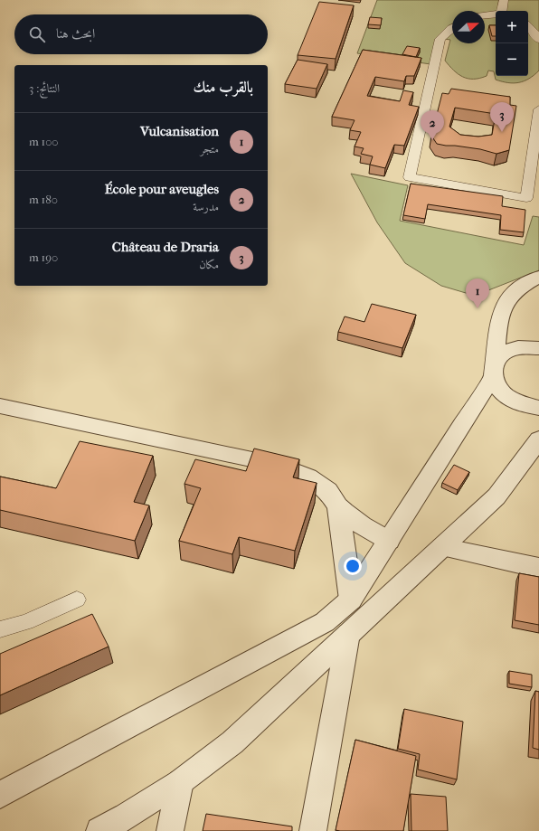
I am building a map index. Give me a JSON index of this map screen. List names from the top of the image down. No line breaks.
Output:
{"north":"right","page":{"map_buttons":["+","−"],"search":"ابحث هنا","heading":["بالقرب منك","النتائج: 3"],"pins":["3","2","1"],"list":[{"mark":"1","name":"Vulcanisation","note":"متجر","value":"100 m"},{"mark":"2","name":"École pour aveugles","note":"مدرسة","value":"180 m"},{"mark":"3","name":"Château de Draria","note":"مكان","value":"190 m"}]}}
